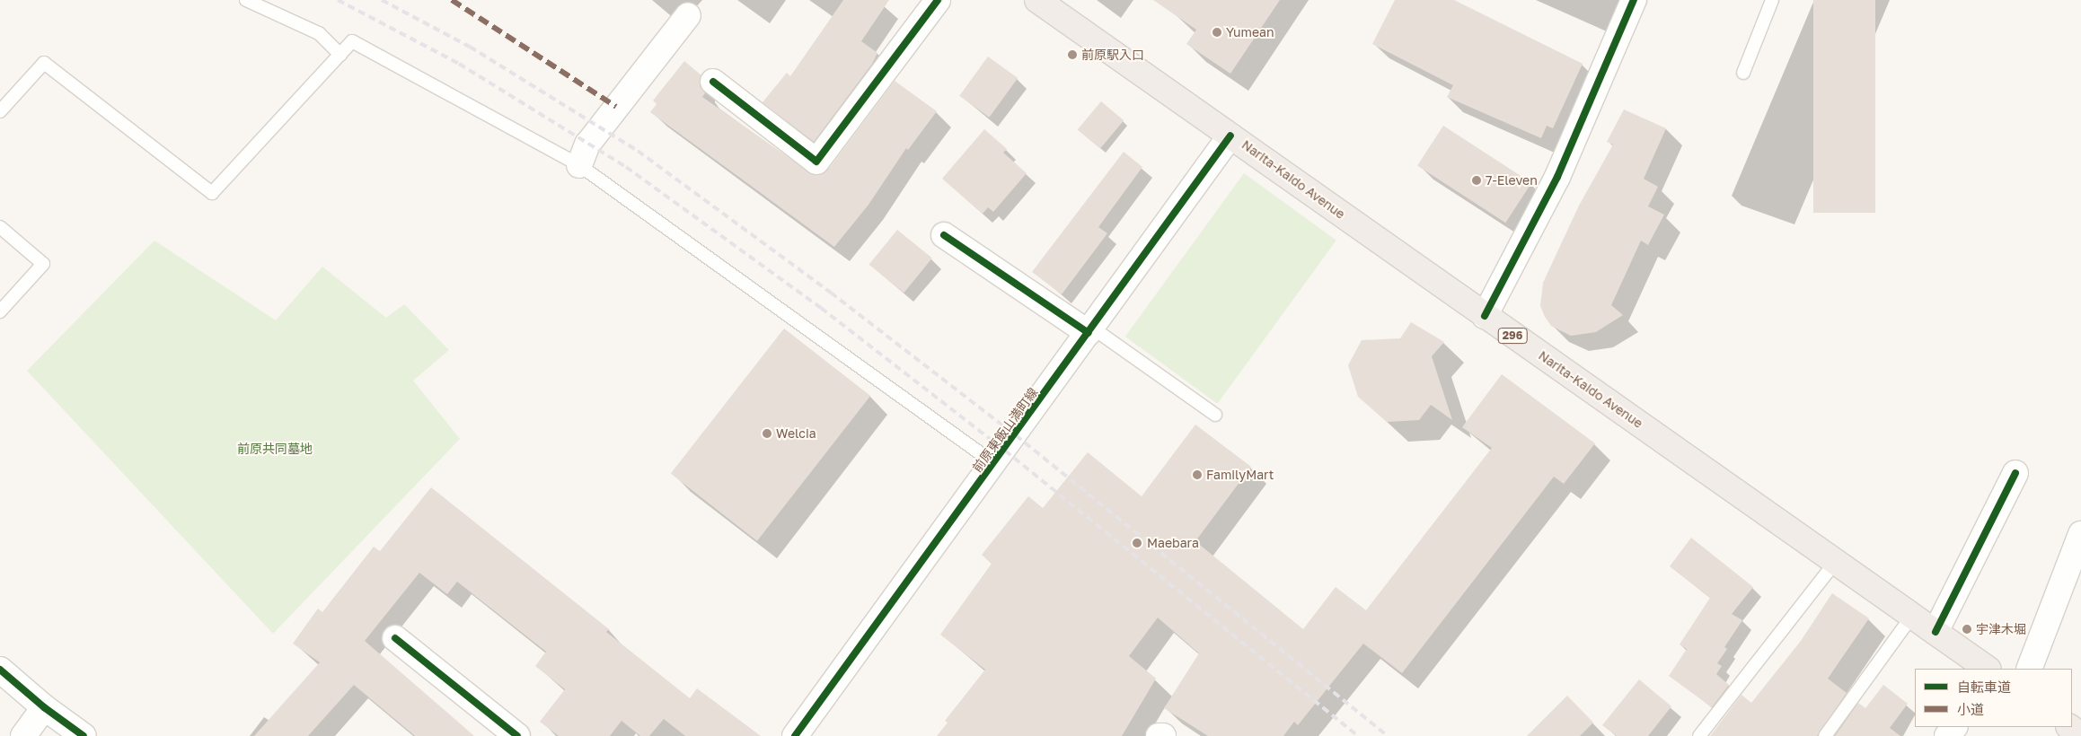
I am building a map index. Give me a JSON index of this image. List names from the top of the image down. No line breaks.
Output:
{"streets":{"highway":["Narita-Kaido Avenue","296"],"street":["前原東飯山満町線"]},"crossings":[["Narita-Kaido Avenue","前原東飯山満町線"]],"parks":["前原共同墓地"],"places":["Yumean","前原駅入口","7-Eleven","Welcia","FamilyMart","Maebara","宇津木堀"],"legend":["自転車道","小道"]}
